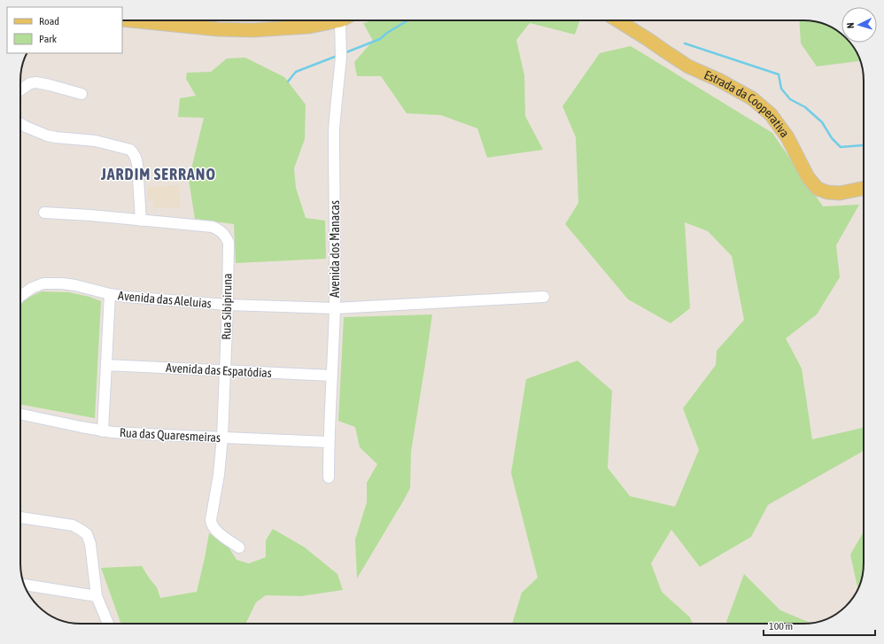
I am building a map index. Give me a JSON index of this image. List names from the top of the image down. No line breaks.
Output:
{"streets":{"main road":["Estrada da Cooperativa"],"street":["Avenida dos Manacas","Avenida das Aleluias","Rua Sibipiruna","Avenida das Espatódias","Rua das Quaresmeiras"]},"crossings":[["Avenida dos Manacas","Avenida das Aleluias"],["Avenida dos Manacas","Avenida das Espatódias"],["Avenida dos Manacas","Rua das Quaresmeiras"],["Avenida das Aleluias","Rua Sibipiruna"],["Avenida das Aleluias","Avenida das Espatódias"],["Avenida das Aleluias","Rua das Quaresmeiras"],["Rua Sibipiruna","Avenida das Espatódias"],["Rua Sibipiruna","Rua das Quaresmeiras"]],"districts":["JARDIM SERRANO"],"legend":["Road","Park"],"scale_bar":"100 m","north":"left"}
